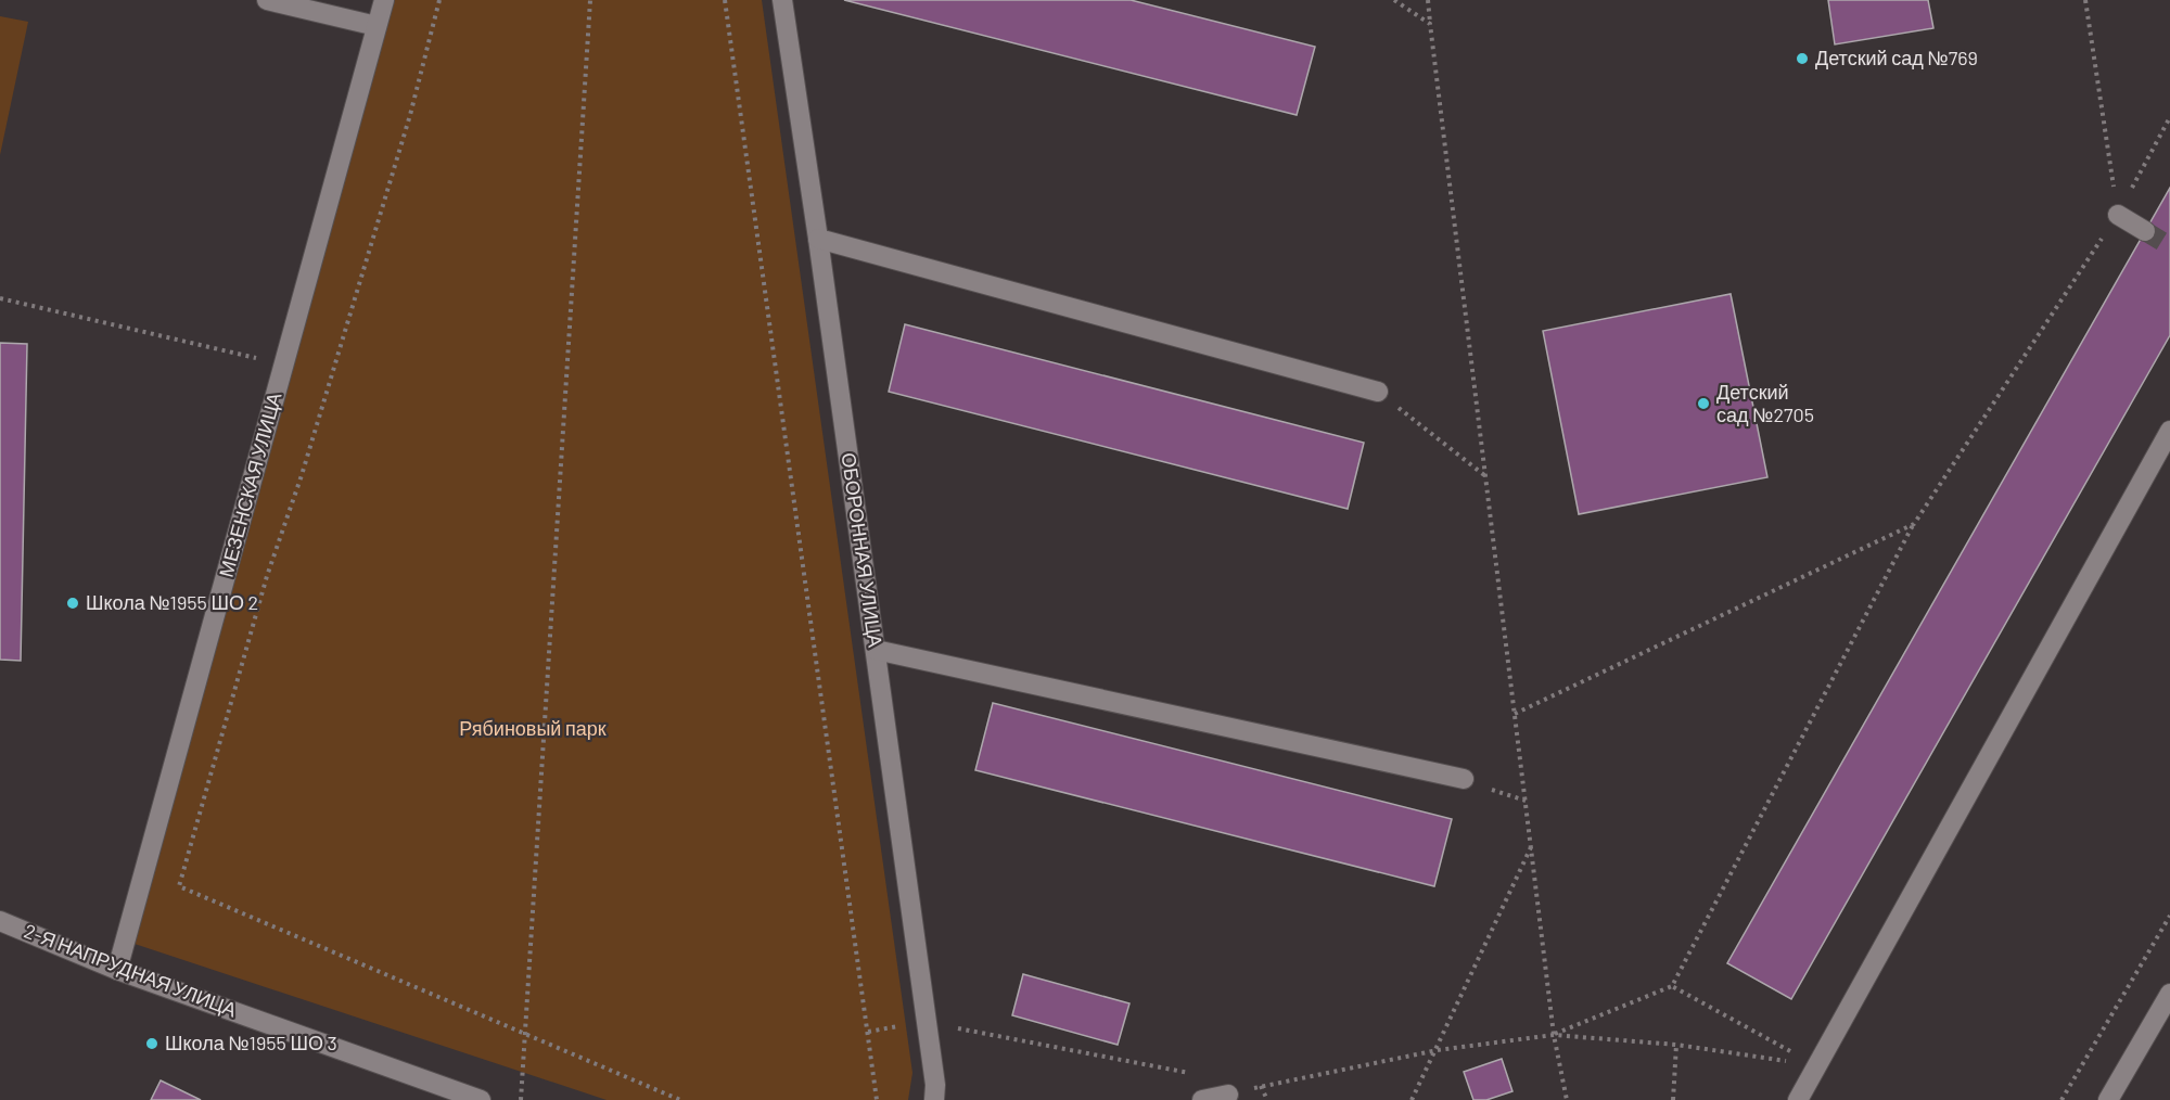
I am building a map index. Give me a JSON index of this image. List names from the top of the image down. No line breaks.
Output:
{"streets":{"street":["МЕЗЕНСКАЯ УЛИЦА","ОБОРОННАЯ УЛИЦА","2-Я НАПРУДНАЯ УЛИЦА"]},"crossings":[["МЕЗЕНСКАЯ УЛИЦА","2-Я НАПРУДНАЯ УЛИЦА"]],"parks":["Рябиновый парк"],"places":["Детский сад №769","Детский сад №2705","Школа №1955 ШО 2","Школа №1955 ШО 3"]}
